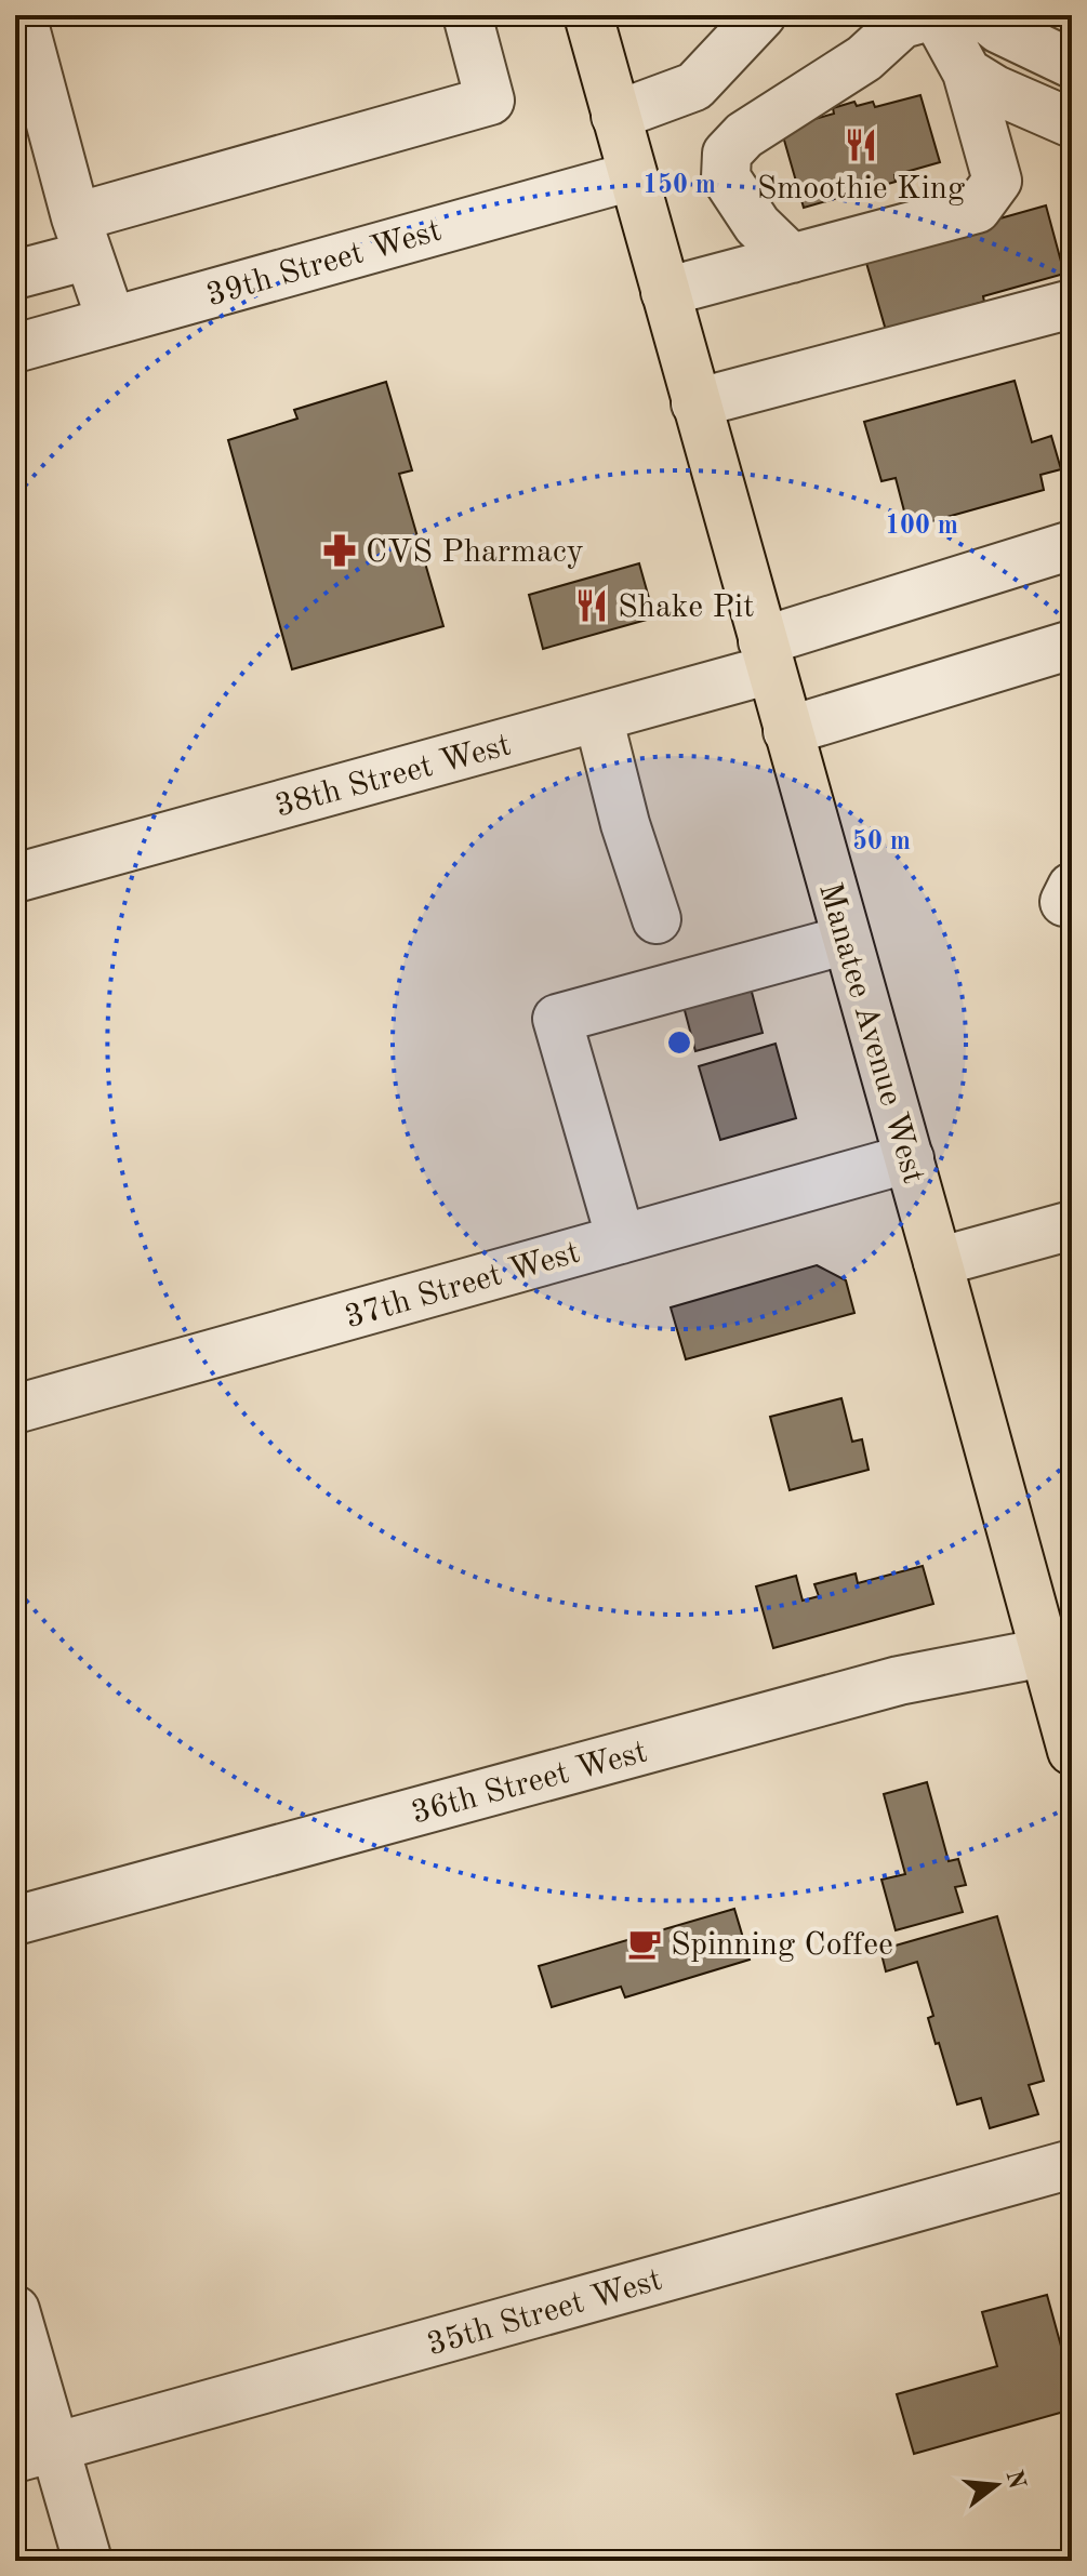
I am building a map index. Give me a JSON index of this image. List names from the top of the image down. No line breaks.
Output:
{"streets":{"main road":["Manatee Avenue West"],"street":["39th Street West","38th Street West","37th Street West","36th Street West","35th Street West"]},"crossings":[["39th Street West","Manatee Avenue West"],["38th Street West","Manatee Avenue West"],["Manatee Avenue West","37th Street West"],["Manatee Avenue West","36th Street West"]],"places":{"restaurant":["Smoothie King","Shake Pit"],"pharmacy":["CVS Pharmacy"],"cafe":["Spinning Coffee"]},"north":"right","rings":["150 m","100 m","50 m"]}
